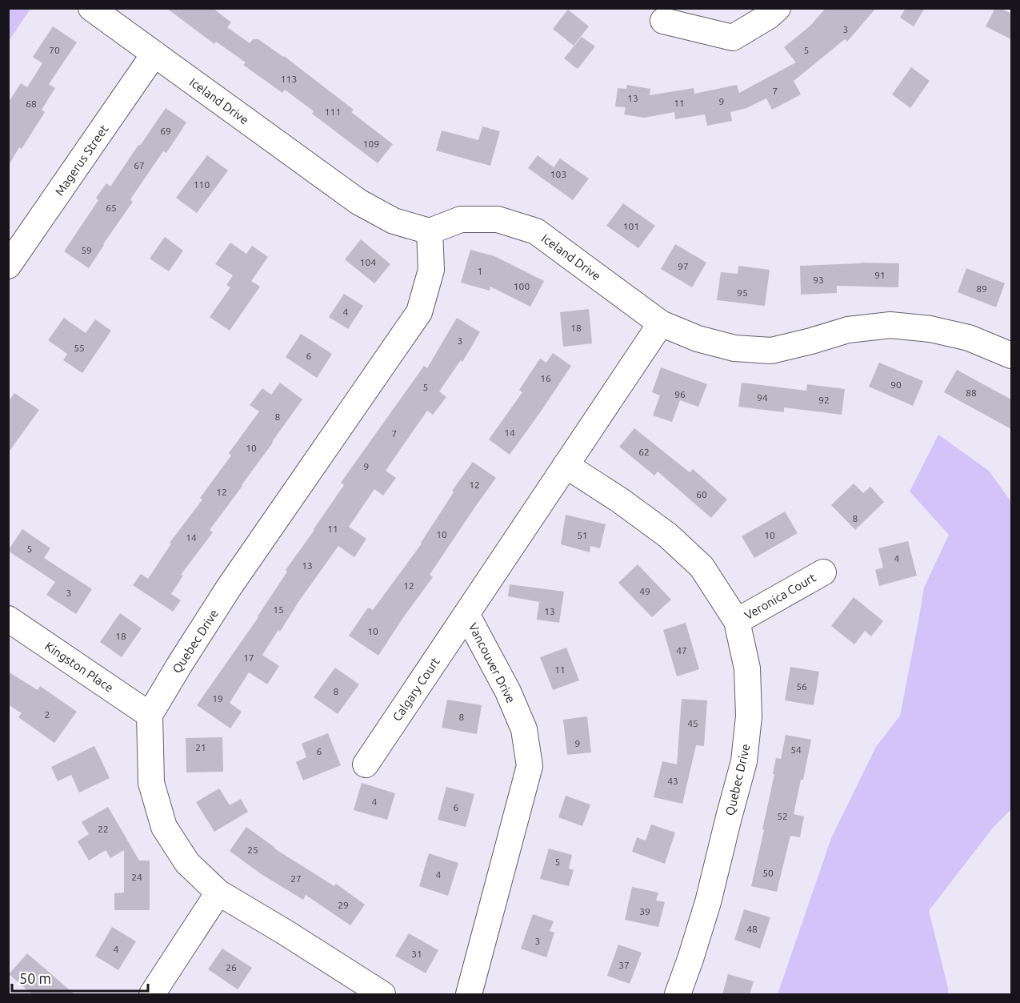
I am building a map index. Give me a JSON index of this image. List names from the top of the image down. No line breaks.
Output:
{"streets":{"street":["Iceland Drive","Magerus Street","Veronica Court","Quebec Drive","Vancouver Drive","Kingston Place","Calgary Court"]},"crossings":[["Iceland Drive","Magerus Street"],["Iceland Drive","Quebec Drive"],["Iceland Drive","Vancouver Drive"],["Veronica Court","Quebec Drive"],["Quebec Drive","Vancouver Drive"],["Quebec Drive","Kingston Place"],["Vancouver Drive","Calgary Court"]],"house_numbers":["3","70","5","113","7","13","9","11","68","111","69","109","67","103","110","65","101","59","104","97","1","91","93","100","89","95","4","18","3","55","6","16","90","5","88","96","94","92","8","14","7","10","62","9","12","12","60","8","11","10","51","10","14","5","4","13","12","49","3","15","13","10","18","47","17","11","56","8","19","2","8","45","9","21","54","6","43","4","6","52","22","25","5","50","4","24","27","29","39","48","3","4","31","37","26"],"scale_bar":"50 m"}
